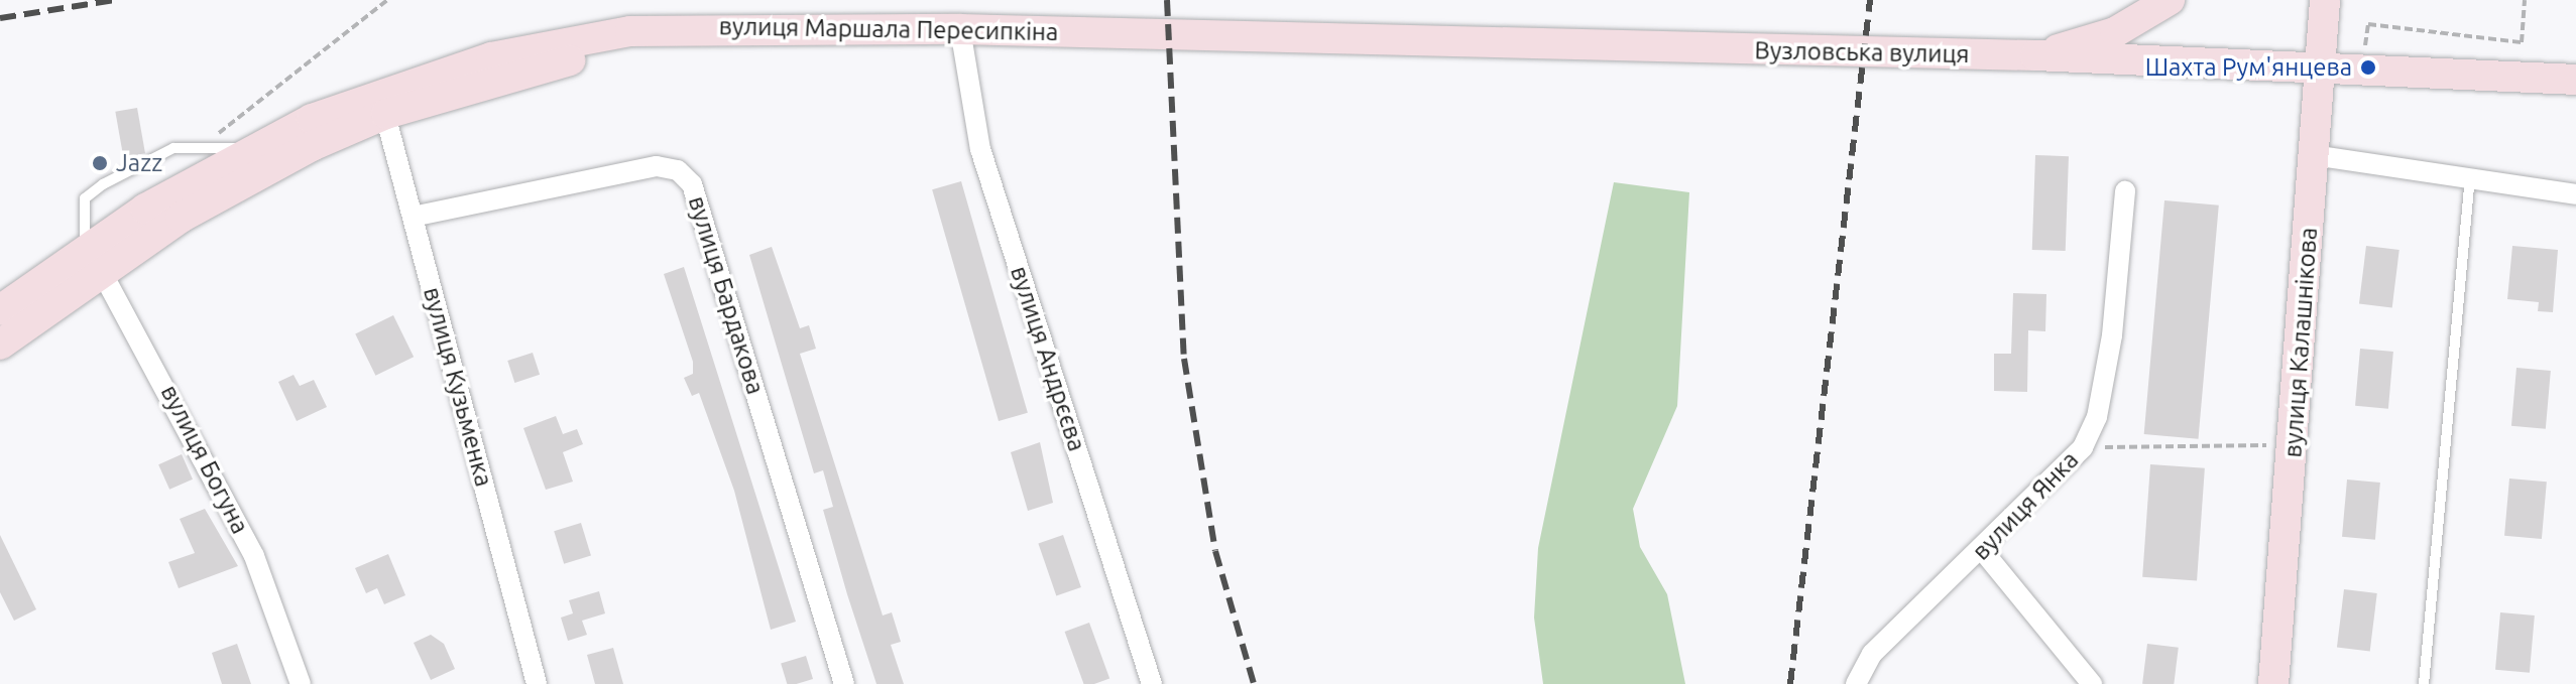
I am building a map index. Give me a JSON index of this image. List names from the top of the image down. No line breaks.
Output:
{"streets":{"main road":["вулиця Маршала Пересипкіна","Вузловська вулиця","вулиця Калашнікова"],"street":["вулиця Бардакова","вулиця Андрєєва","вулиця Кузьменка","вулиця Богуна","вулиця Янка"]},"crossings":[["вулиця Маршала Пересипкіна","Вузловська вулиця"],["вулиця Маршала Пересипкіна","вулиця Андрєєва"],["вулиця Маршала Пересипкіна","вулиця Кузьменка"],["вулиця Маршала Пересипкіна","вулиця Богуна"],["Вузловська вулиця","вулиця Калашнікова"],["вулиця Бардакова","вулиця Кузьменка"]],"places":["Шахта Рум'янцева","Jazz"]}
